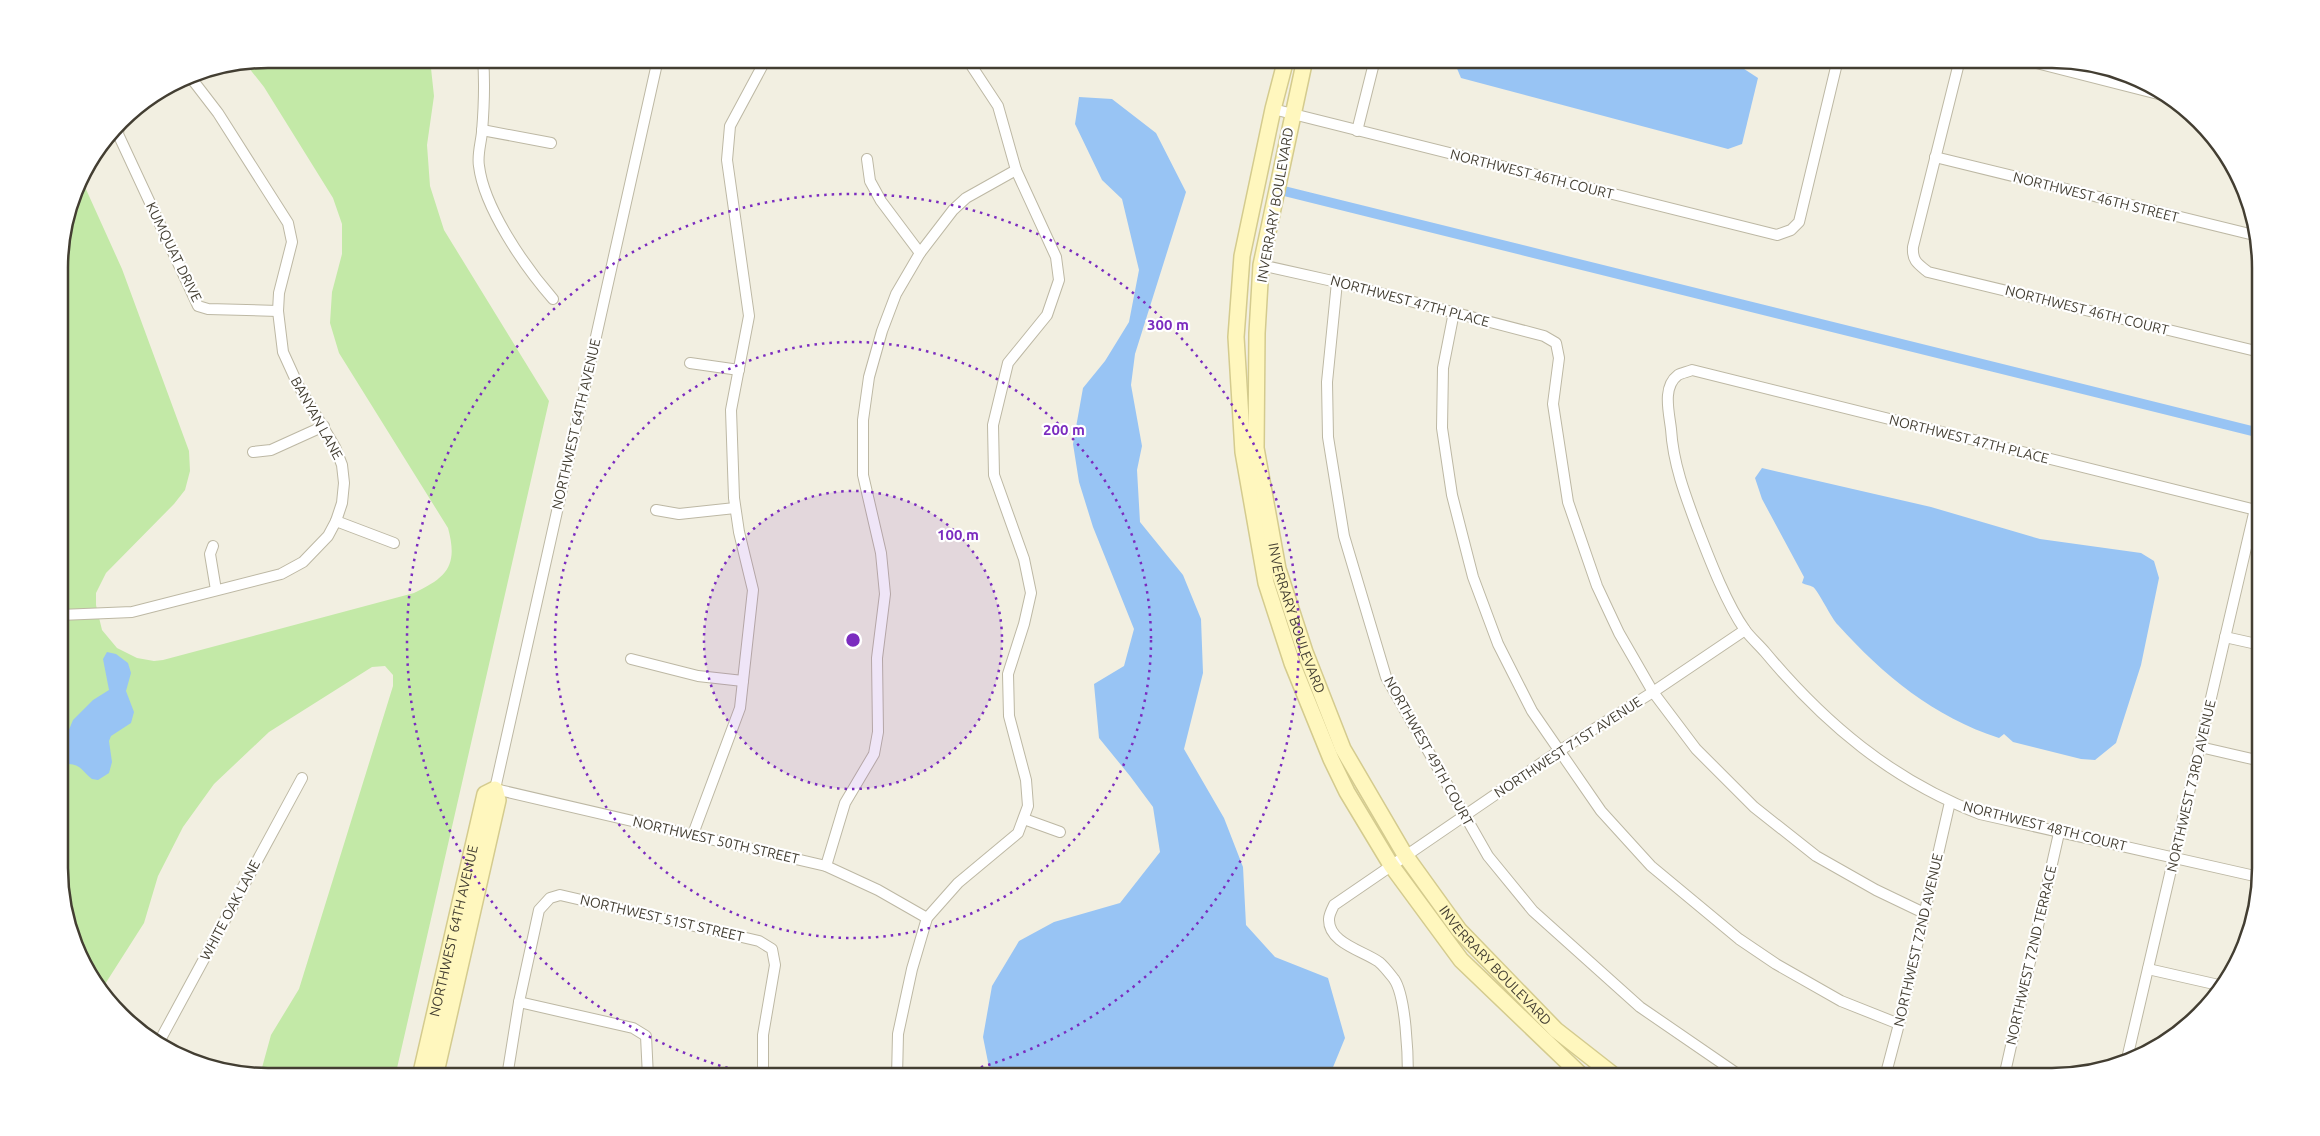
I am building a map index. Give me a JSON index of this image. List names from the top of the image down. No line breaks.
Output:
{"streets":{"street":["NORTHWEST 46TH COURT","NORTHWEST 46TH STREET","INVERRARY BOULEVARD","KUMQUAT DRIVE","NORTHWEST 47TH PLACE","BANYAN LANE","NORTHWEST 64TH AVENUE","NORTHWEST 71ST AVENUE","NORTHWEST 49TH COURT","NORTHWEST 73RD AVENUE","NORTHWEST 48TH COURT","NORTHWEST 50TH STREET","WHITE OAK LANE","NORTHWEST 51ST STREET","NORTHWEST 72ND AVENUE","NORTHWEST 72ND TERRACE"]},"crossings":[["NORTHWEST 46TH COURT","NORTHWEST 46TH STREET"],["NORTHWEST 46TH COURT","INVERRARY BOULEVARD"],["INVERRARY BOULEVARD","NORTHWEST 47TH PLACE"],["INVERRARY BOULEVARD","NORTHWEST 71ST AVENUE"],["KUMQUAT DRIVE","BANYAN LANE"],["NORTHWEST 47TH PLACE","NORTHWEST 71ST AVENUE"],["NORTHWEST 47TH PLACE","NORTHWEST 49TH COURT"],["NORTHWEST 47TH PLACE","NORTHWEST 48TH COURT"],["NORTHWEST 64TH AVENUE","NORTHWEST 50TH STREET"],["NORTHWEST 71ST AVENUE","NORTHWEST 49TH COURT"],["NORTHWEST 71ST AVENUE","NORTHWEST 48TH COURT"],["NORTHWEST 73RD AVENUE","NORTHWEST 48TH COURT"],["NORTHWEST 48TH COURT","NORTHWEST 72ND AVENUE"],["NORTHWEST 48TH COURT","NORTHWEST 72ND TERRACE"]],"rings":["300 m","200 m","100 m"]}
